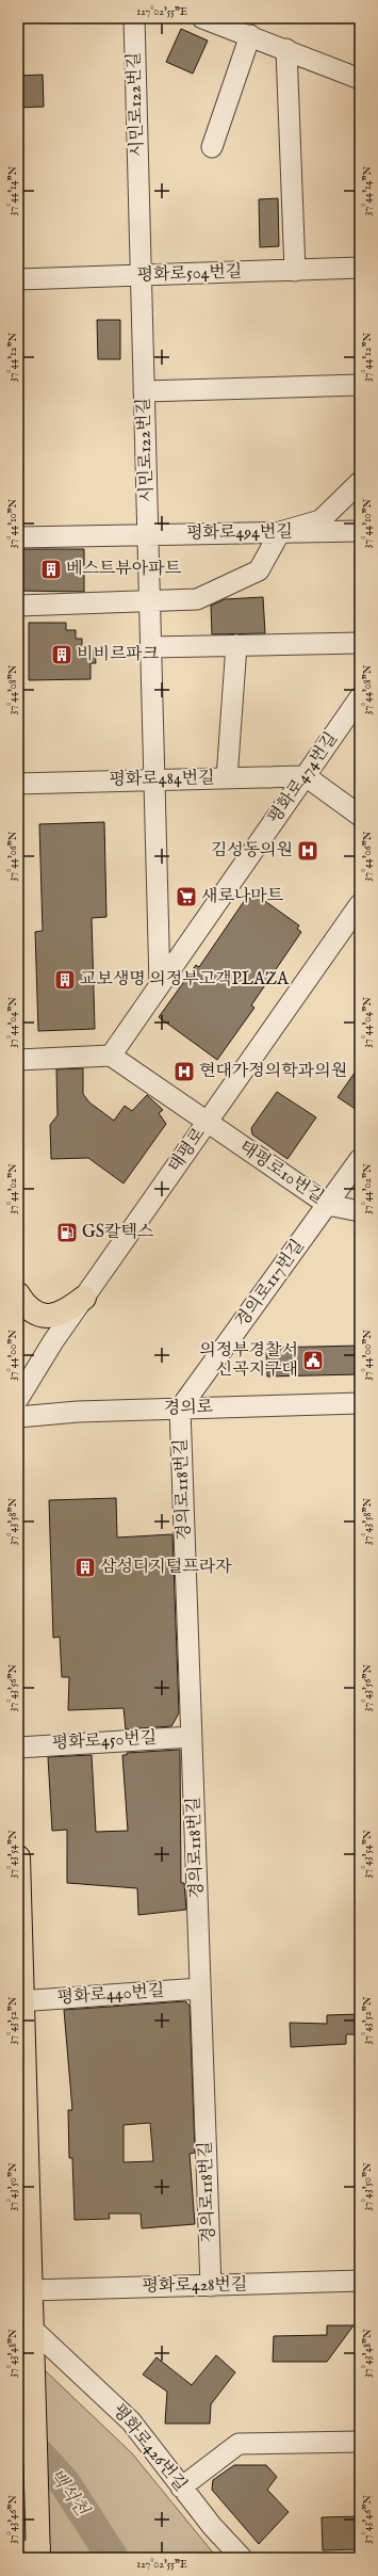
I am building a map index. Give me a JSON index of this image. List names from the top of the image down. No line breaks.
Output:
{"streets":{"street":["시민로122번길","평화로504번길","평화로494번길","평화로474번길","평화로484번길","태평로","태평로10번길","경의로117번길","경의로","경의로118번길","평화로450번길","평화로440번길","평화로428번길","평화로426번길"]},"crossings":[["시민로122번길","평화로504번길"],["시민로122번길","평화로494번길"],["시민로122번길","평화로474번길"],["시민로122번길","평화로484번길"],["평화로474번길","평화로484번길"],["평화로474번길","태평로10번길"],["태평로","태평로10번길"],["태평로10번길","경의로117번길"],["경의로117번길","경의로"],["경의로117번길","경의로118번길"],["경의로","경의로118번길"],["경의로118번길","평화로450번길"],["경의로118번길","평화로440번길"],["경의로118번길","평화로428번길"]],"water":["백석천"],"places":{"building":["베스트뷰아파트","비비르파크","교보생명 의정부고객PLAZA","삼성디지털프라자"],"hospital":["김성동의원","현대가정의학과의원"],"supermarket":["새로나마트"],"fuel station":["GS칼텍스"],"public building":["의정부경찰서 신곡지구대"]},"coordinates":["127°02'55\"E","37°44'14\"N","37°44'12\"N","37°44'10\"N","37°44'08\"N","37°44'06\"N","37°44'04\"N","37°44'02\"N","37°44'00\"N","37°43'58\"N","37°43'56\"N","37°43'54\"N","37°43'52\"N","37°43'50\"N","37°43'48\"N","37°43'46\"N"]}
